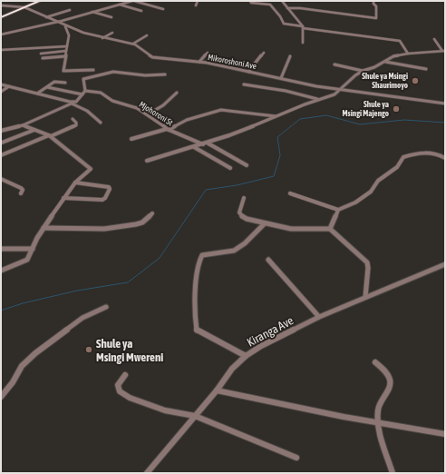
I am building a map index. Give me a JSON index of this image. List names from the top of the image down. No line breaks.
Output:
{"streets":{"street":["Mikoroshoni Ave","Mjohoroni St","Kiranga Ave"]},"places":["Shule ya Msingi Shaurimoyo","Shule ya Msingi Majengo","Shule ya Msingi Mwereni"]}
